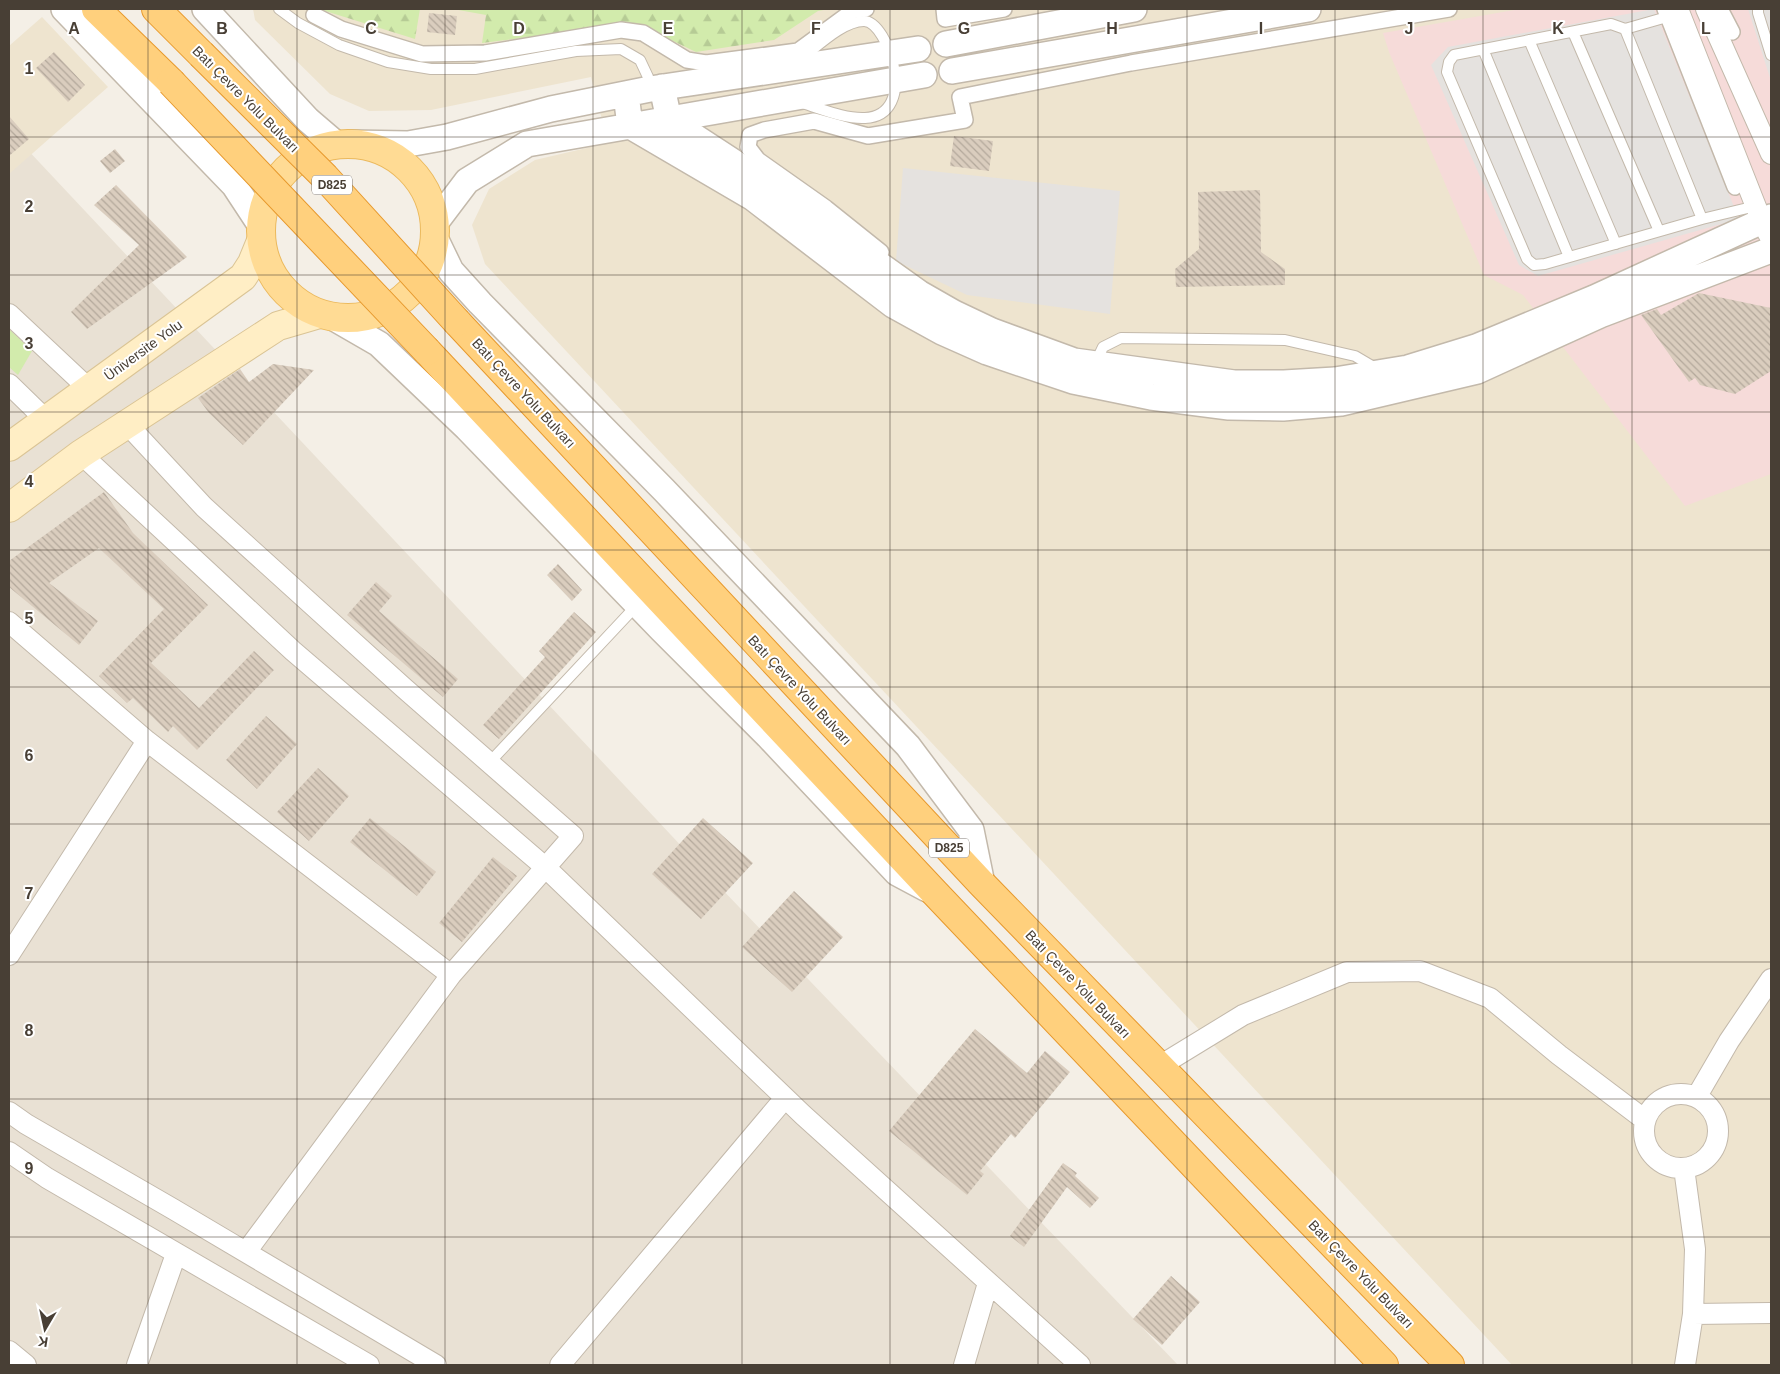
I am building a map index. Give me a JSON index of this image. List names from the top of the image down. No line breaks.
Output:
{"streets":{"highway":["Batı Çevre Yolu Bulvarı","D825"],"main road":["Üniversite Yolu"]},"north":"bottom","grid":{"columns":["A","B","C","D","E","F","G","H","I","J","K","L"],"rows":["1","2","3","4","5","6","7","8","9"]}}
